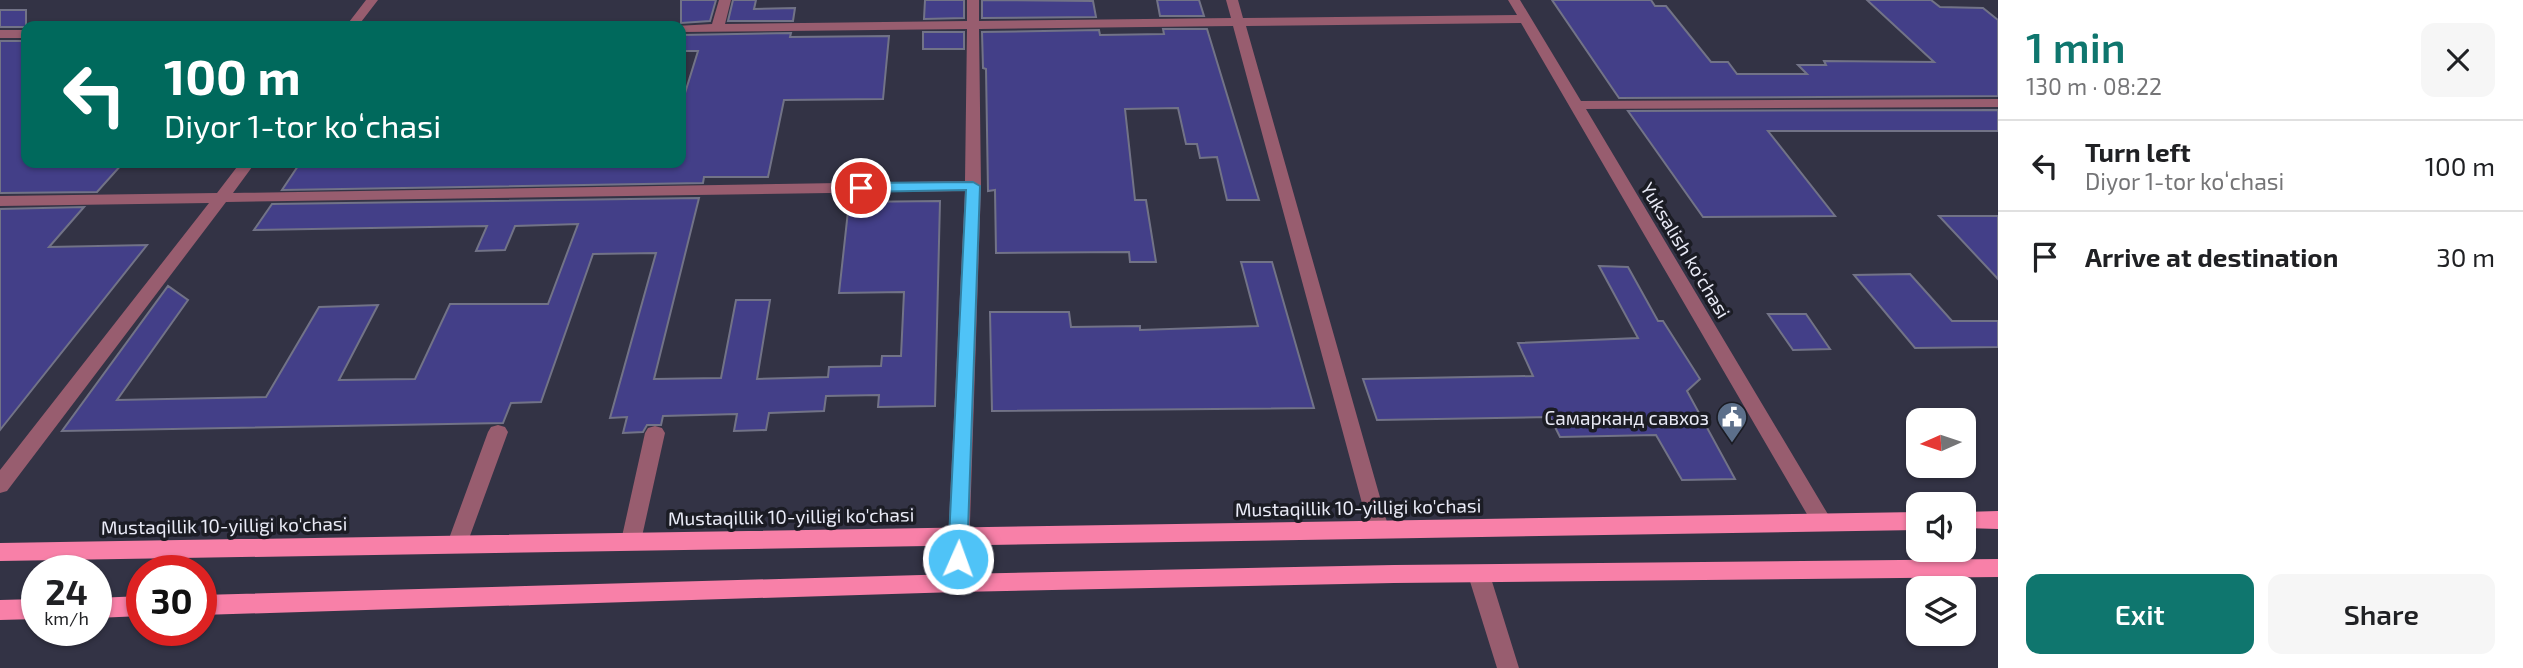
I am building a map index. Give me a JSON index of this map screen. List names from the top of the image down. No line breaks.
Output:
{"streets":{"main road":["Mustaqillik 10-yilligi ko'chasi"],"street":["Yuksalish ko'chasi"]},"crossings":[["Yuksalish ko'chasi","Mustaqillik 10-yilligi ko'chasi"]],"places":{"public building":["Самарканд савхоз"]},"north":"left","page":{"heading":["1 min","130 m · 08:22"],"turn":["100 m","Diyor 1-tor koʻchasi"],"list":[{"name":"Turn left","note":"Diyor 1-tor koʻchasi","value":"100 m"},{"name":"Arrive at destination","value":"30 m"}],"speed":"24 km/h","limit":"30","buttons":["Exit","Share"]}}
